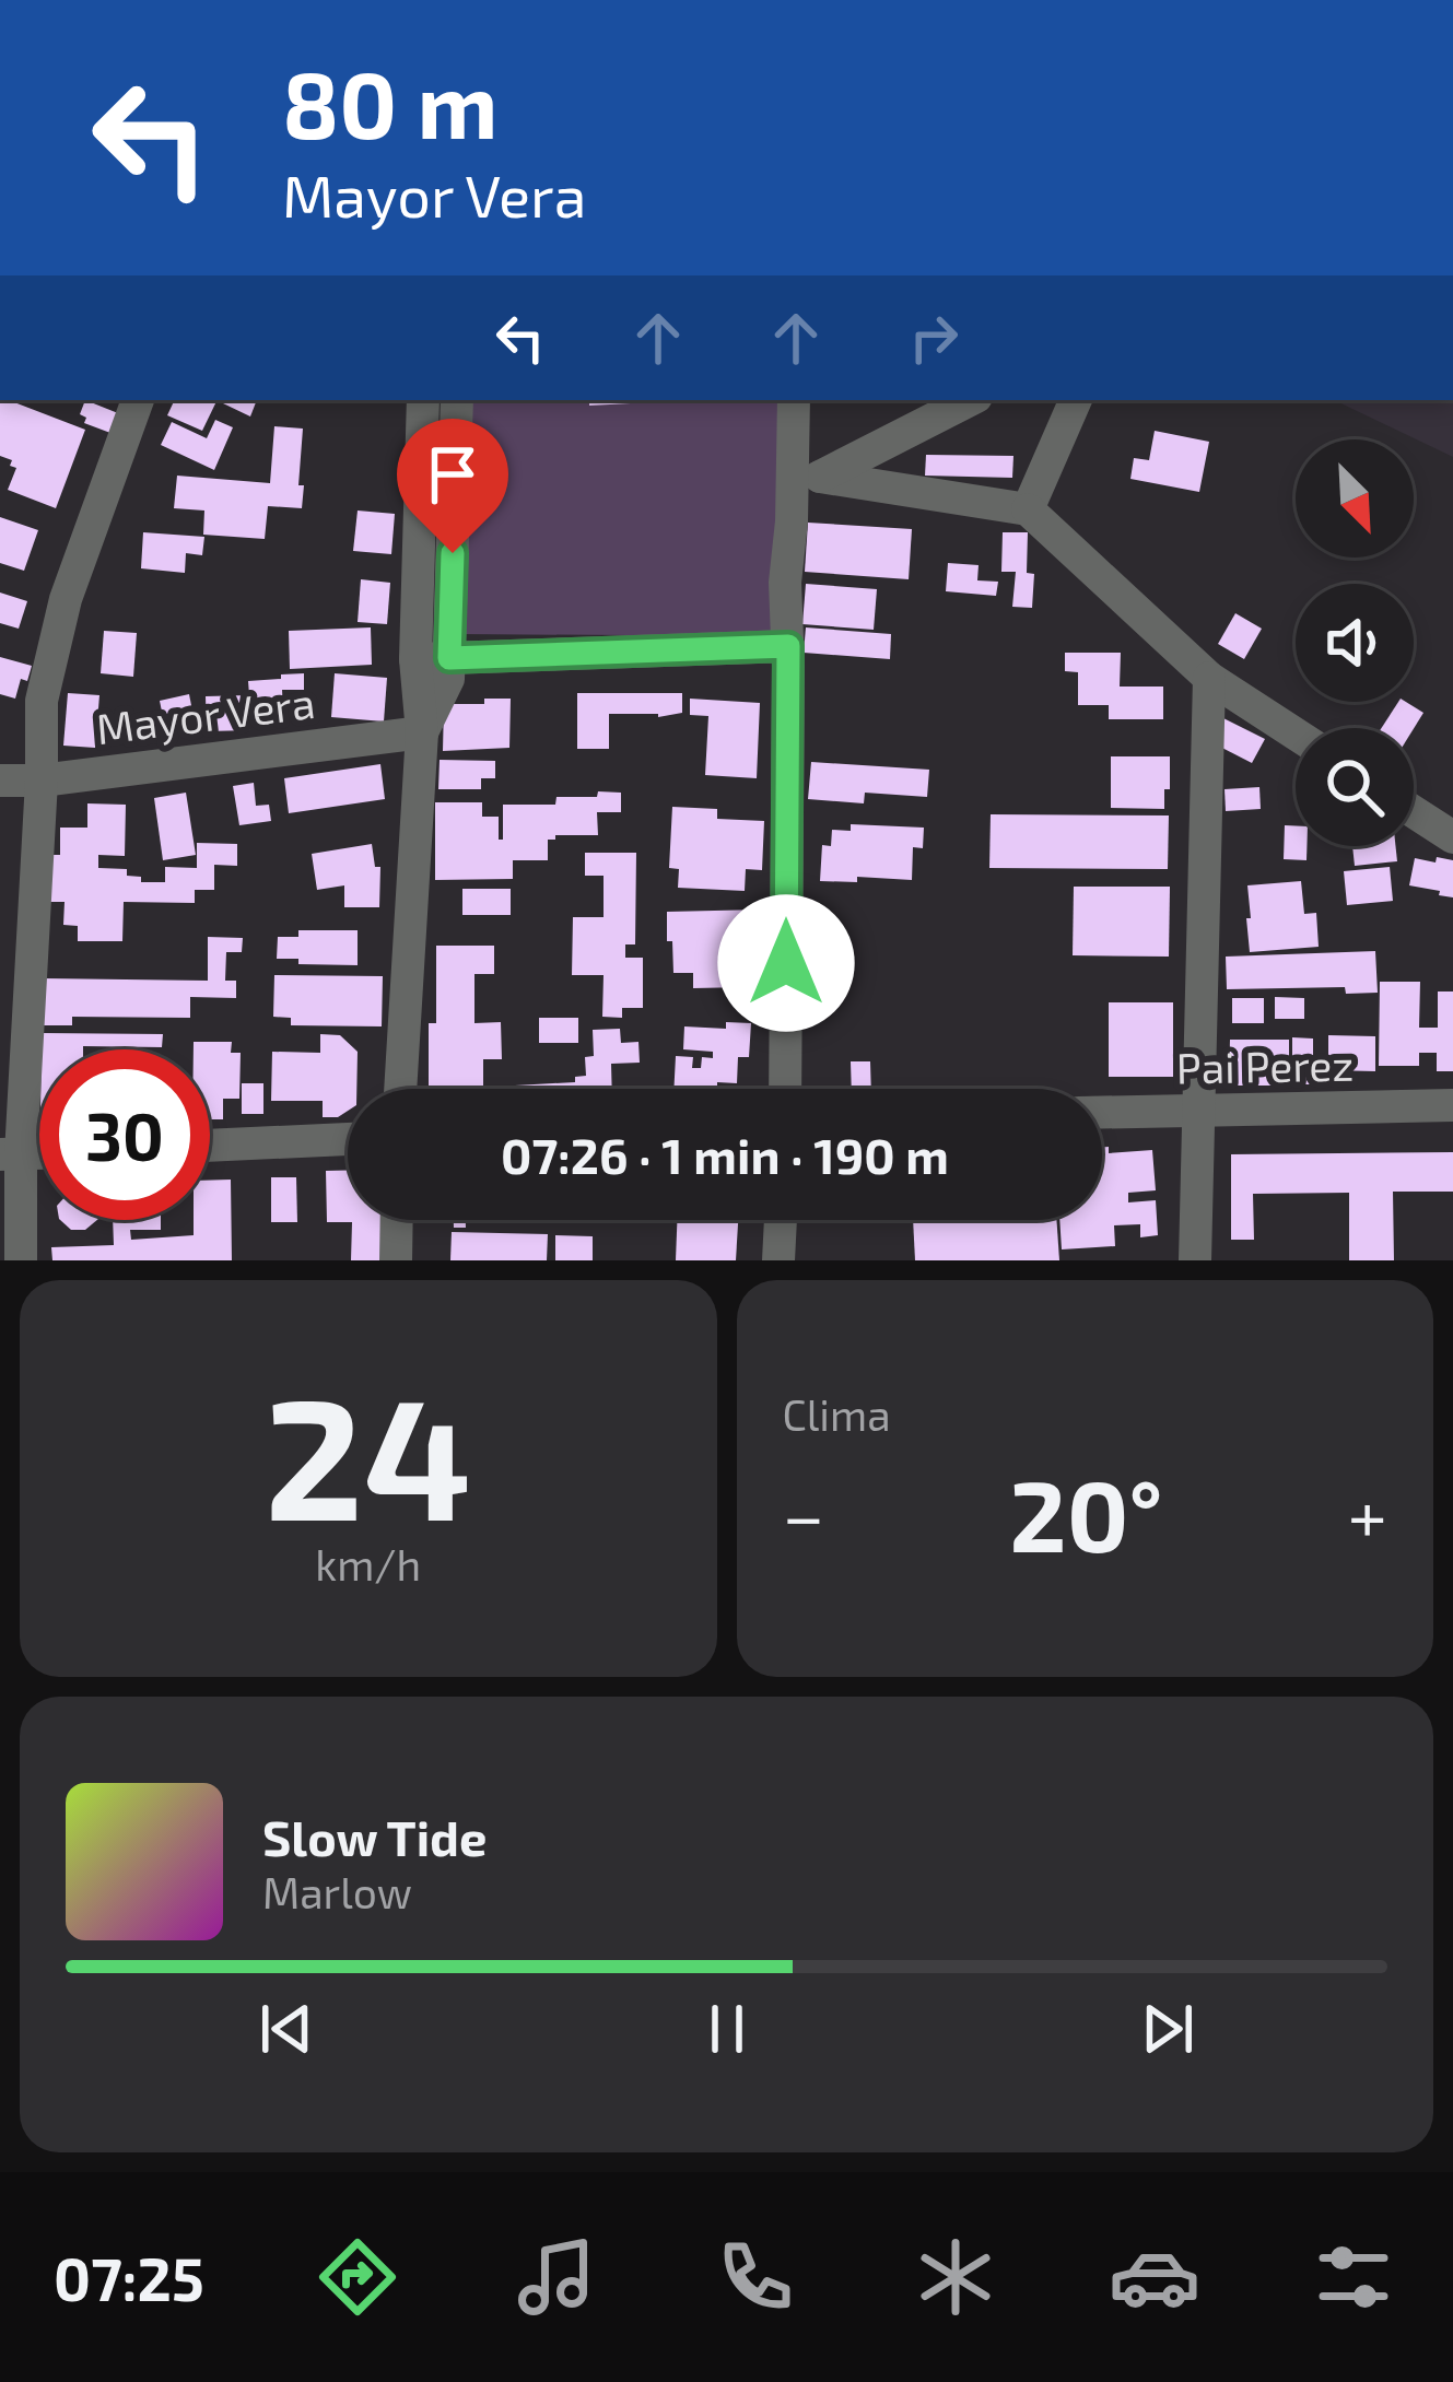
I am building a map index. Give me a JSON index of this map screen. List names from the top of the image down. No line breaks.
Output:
{"streets":{"street":["Mayor Vera","Pai Perez"]},"north":"bottom right","page":{"turn":["80 m","Mayor Vera"],"limit":"30","trip":"07:26 · 1 min · 190 m","tile":[["24","km/h"],"Clima"],"heat":["−","20°","+"],"song":["Slow Tide","Marlow"],"tabs":"07:25"}}
